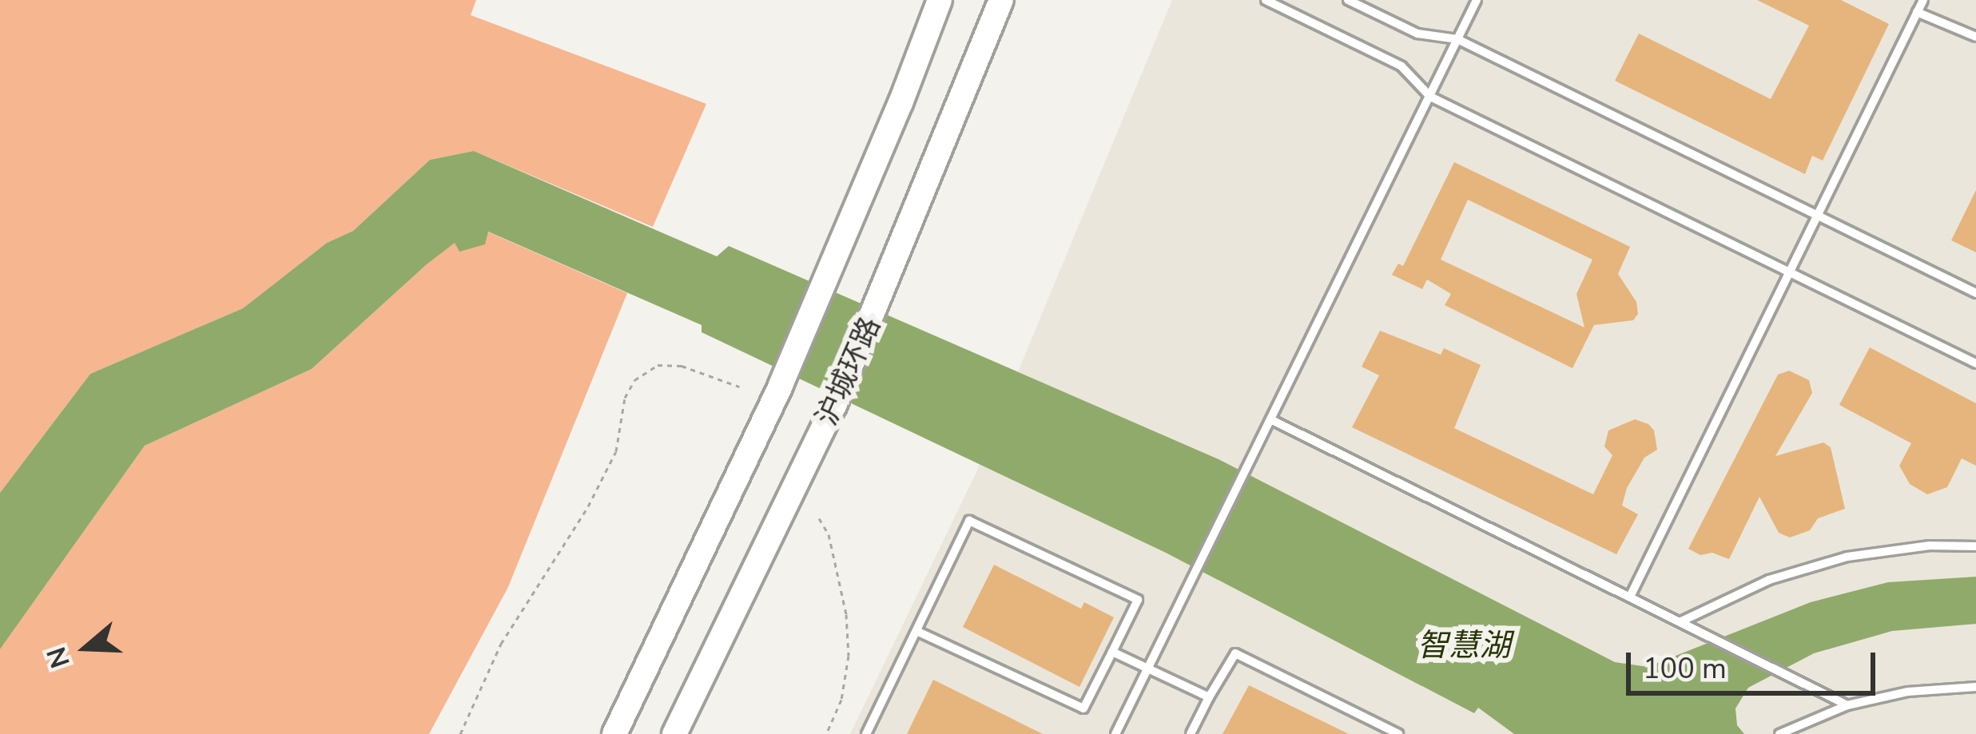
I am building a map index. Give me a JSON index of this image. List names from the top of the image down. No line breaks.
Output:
{"streets":{"main road":["沪城环路"]},"water":["智慧湖"],"scale_bar":"100 m","north":"left"}
